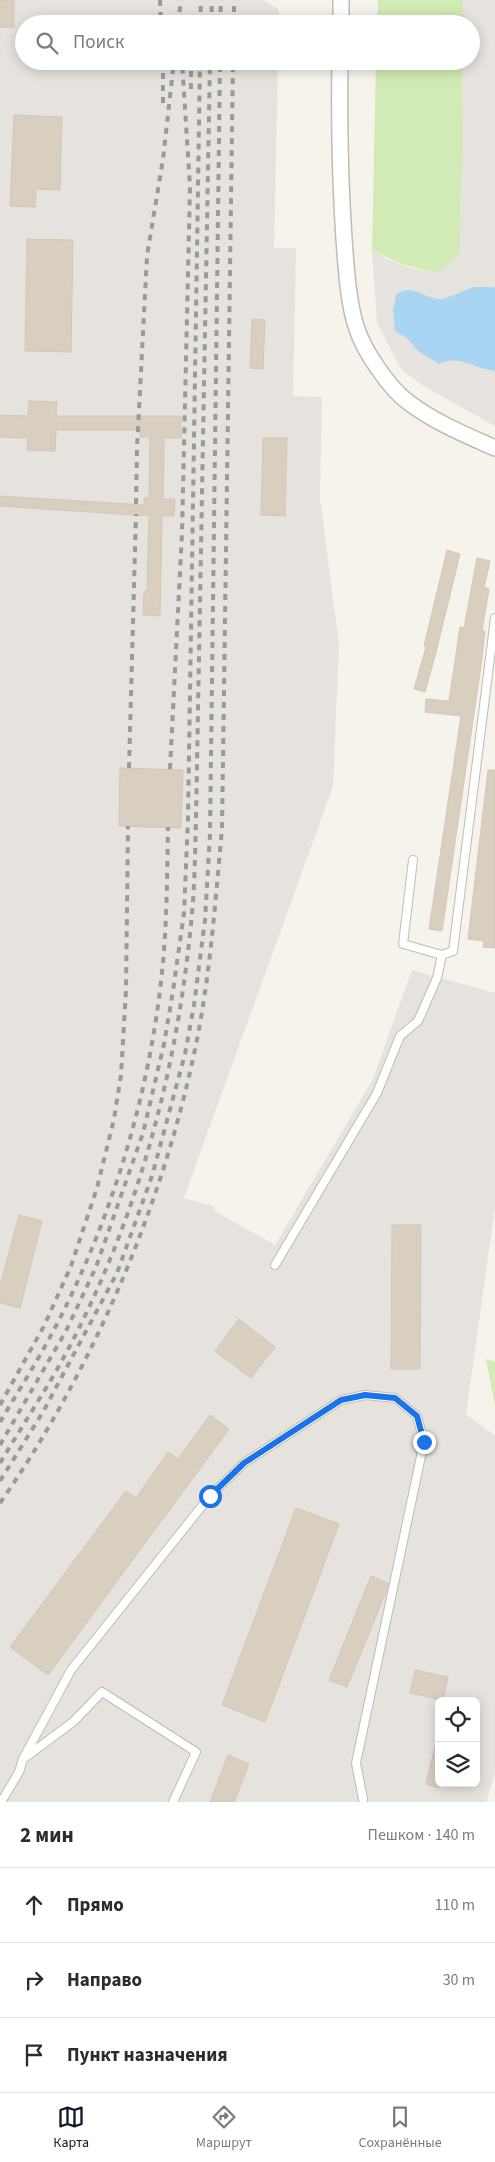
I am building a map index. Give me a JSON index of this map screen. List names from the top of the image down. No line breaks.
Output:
{"page":{"search":"Поиск","heading":["2 мин","Пешком · 140 m"],"list":[["Прямо","110 m"],["Направо","30 m"],"Пункт назначения"],"nav":["Карта","Маршрут","Сохранённые"]}}
